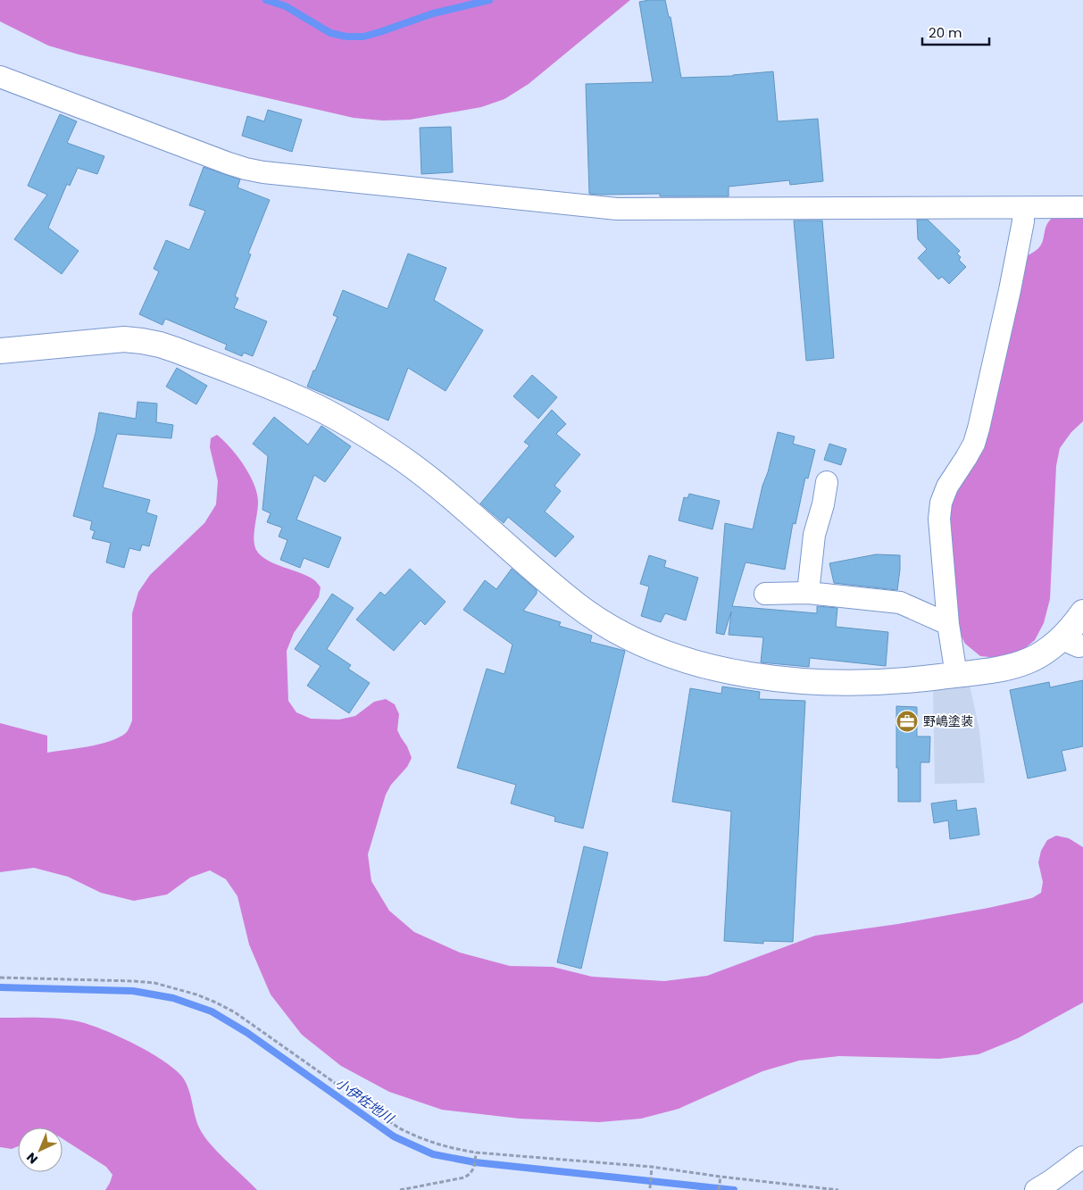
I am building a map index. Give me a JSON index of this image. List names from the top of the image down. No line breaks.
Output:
{"water":["小伊佐地川"],"places":{"office":["野嶋塗装"]},"scale_bar":"20 m","north":"bottom left"}
